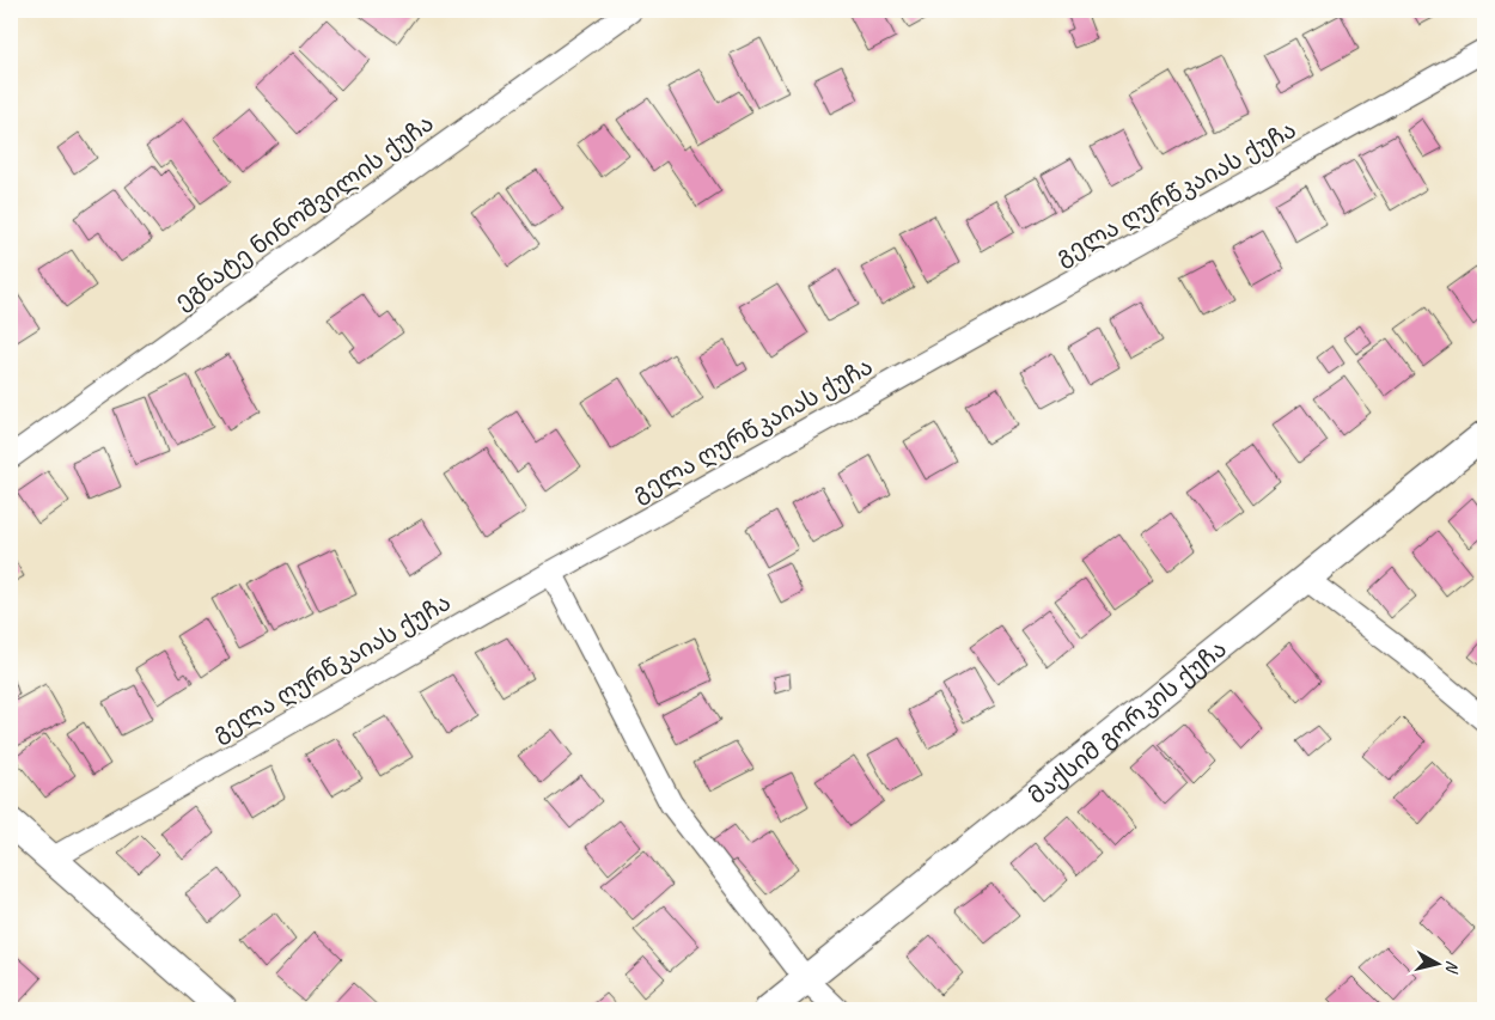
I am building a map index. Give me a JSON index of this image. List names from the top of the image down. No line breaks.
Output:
{"streets":{"street":["გელა ღურწკაიას ქუჩა","ეგნატე ნინოშვილის ქუჩა","მაქსიმ გორკის ქუჩა"]},"north":"right"}
